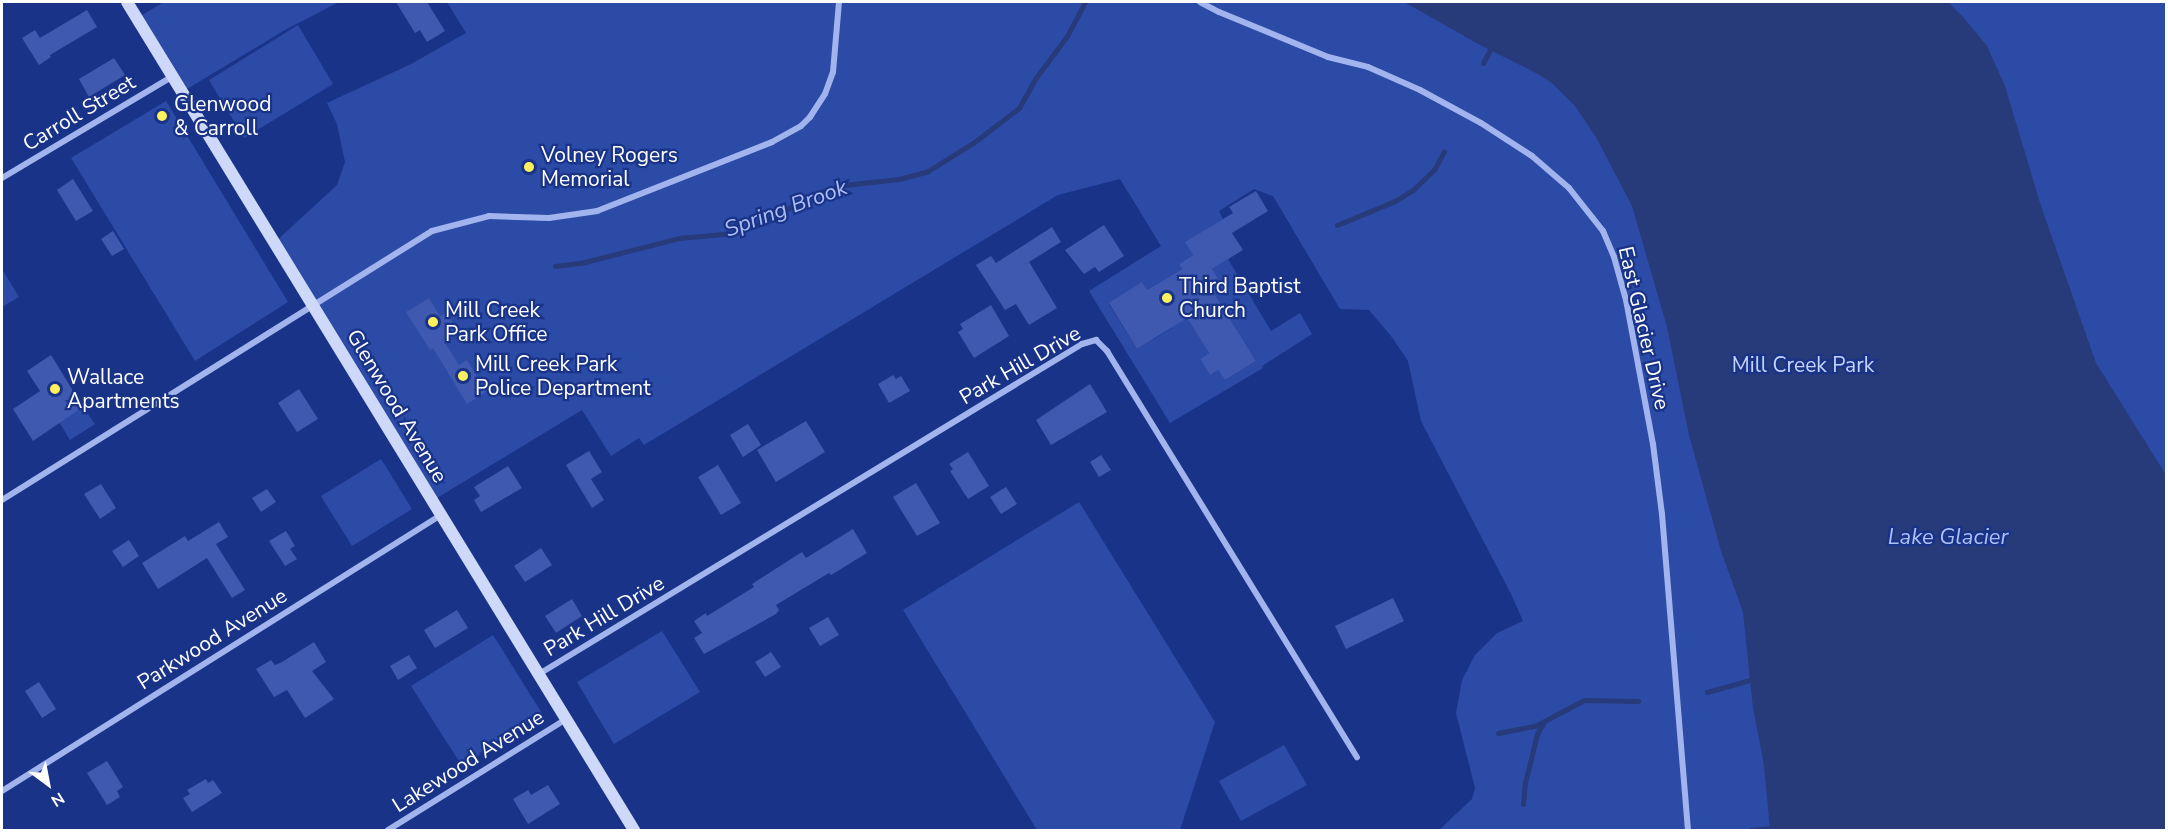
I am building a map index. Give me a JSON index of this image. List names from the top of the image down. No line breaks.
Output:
{"streets":{"main road":["Glenwood Avenue"],"street":["Carroll Street","East Glacier Drive","Park Hill Drive","Parkwood Avenue","Lakewood Avenue"]},"crossings":[["Carroll Street","Glenwood Avenue"],["Park Hill Drive","Glenwood Avenue"],["Glenwood Avenue","Parkwood Avenue"],["Glenwood Avenue","Lakewood Avenue"]],"water":["Spring Brook","Lake Glacier"],"parks":["Mill Creek Park"],"places":["Glenwood & Carroll","Volney Rogers Memorial","Third Baptist Church","Mill Creek Park Office","Mill Creek Park Police Department","Wallace Apartments"],"north":"bottom right"}
